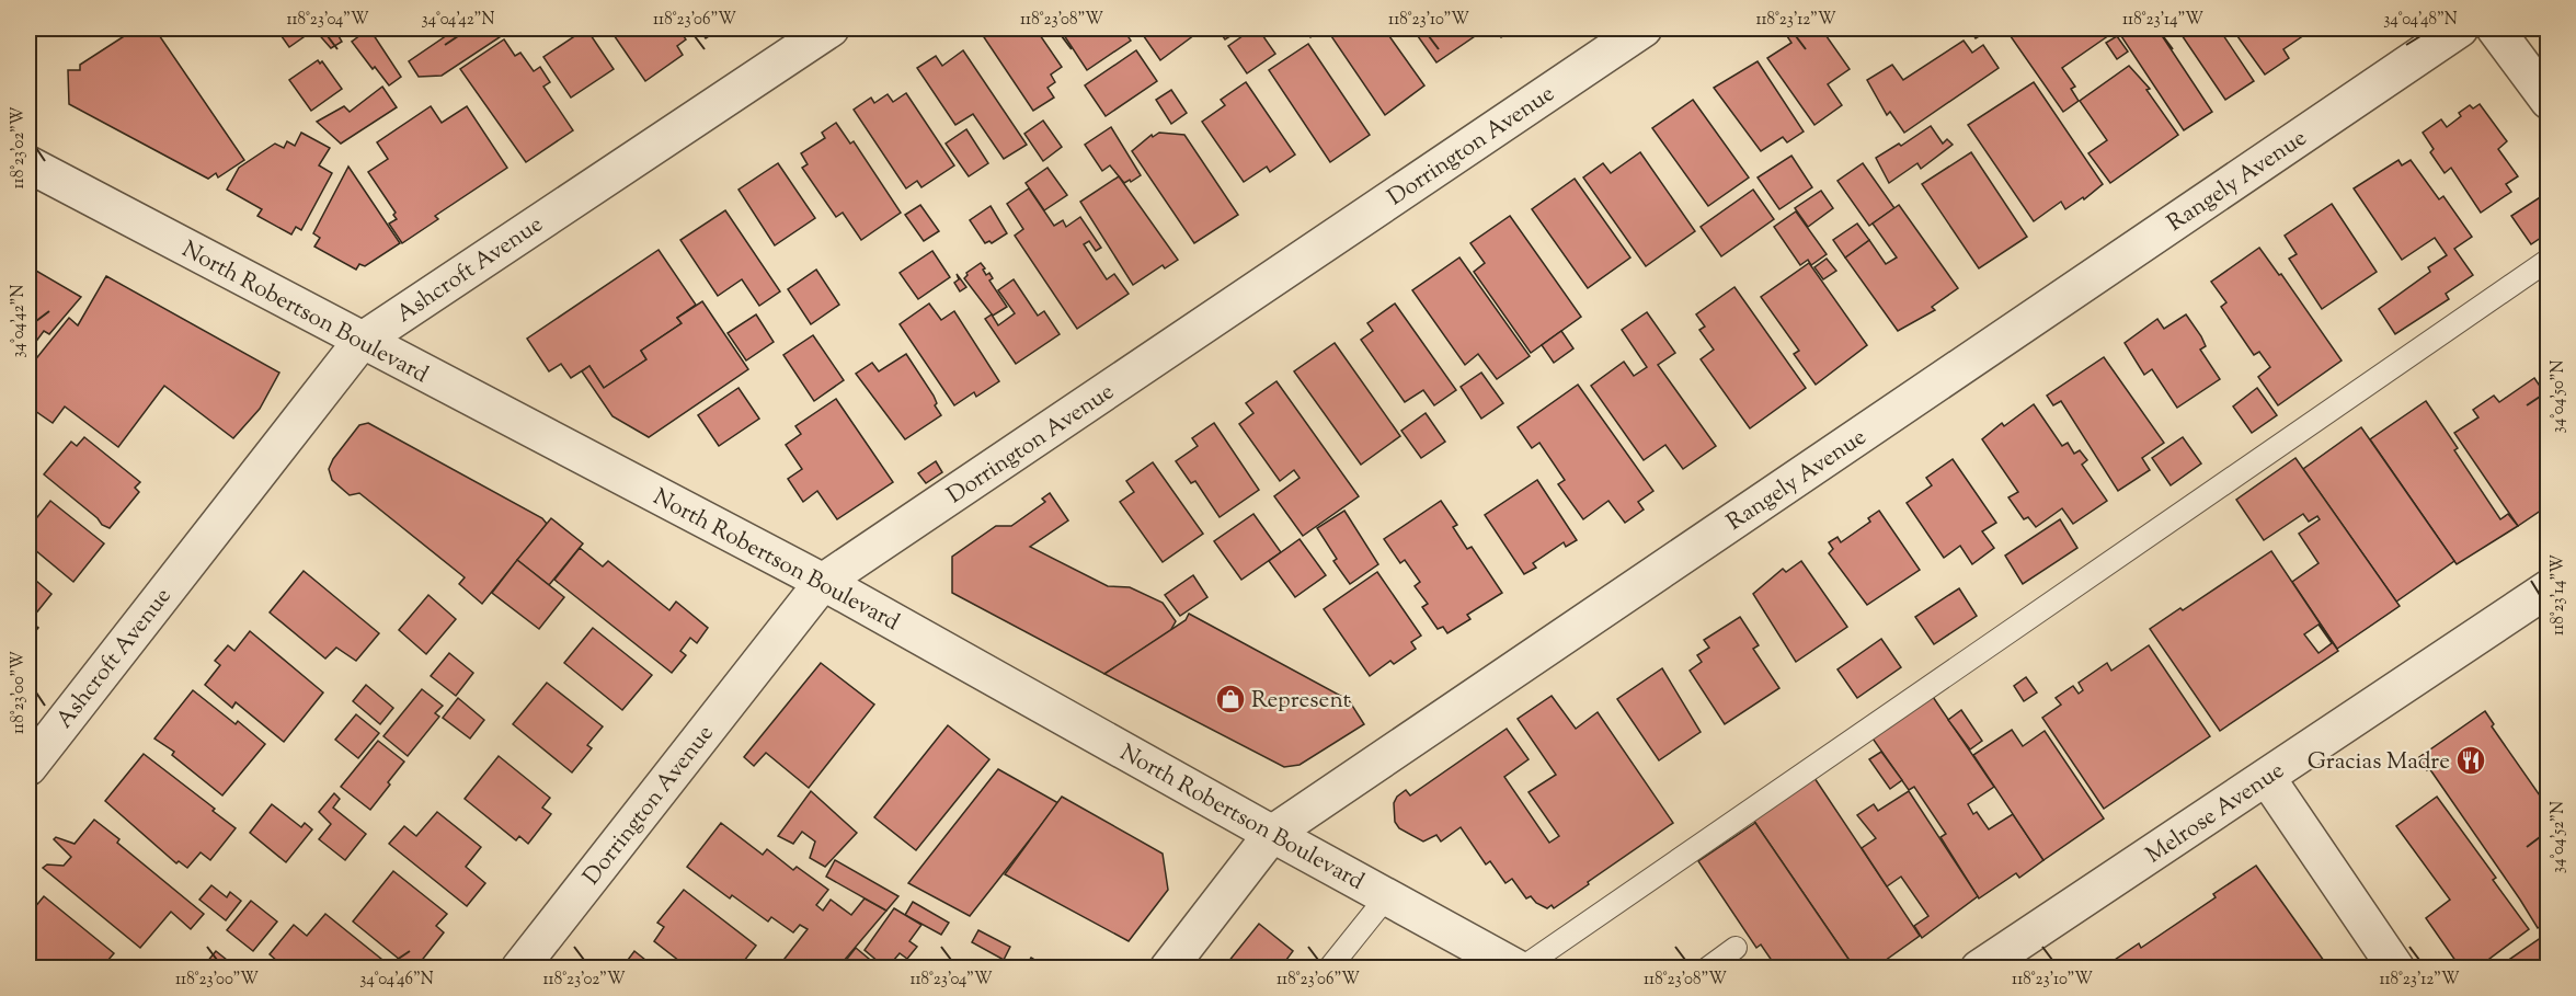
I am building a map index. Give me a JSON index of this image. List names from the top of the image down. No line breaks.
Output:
{"streets":{"street":["Dorrington Avenue","Rangely Avenue","Ashcroft Avenue","North Robertson Boulevard","Melrose Avenue"]},"crossings":[["Dorrington Avenue","North Robertson Boulevard"],["Rangely Avenue","North Robertson Boulevard"],["Ashcroft Avenue","North Robertson Boulevard"]],"places":{"shop":["Represent"],"restaurant":["Gracias Madre"]},"coordinates":["118°23'04\"W","34°04'42\"N","118°23'06\"W","118°23'08\"W","118°23'10\"W","118°23'12\"W","118°23'14\"W","34°04'48\"N","118°23'02\"W","34°04'50\"N","118°23'00\"W","34°04'52\"N","34°04'46\"N"]}
